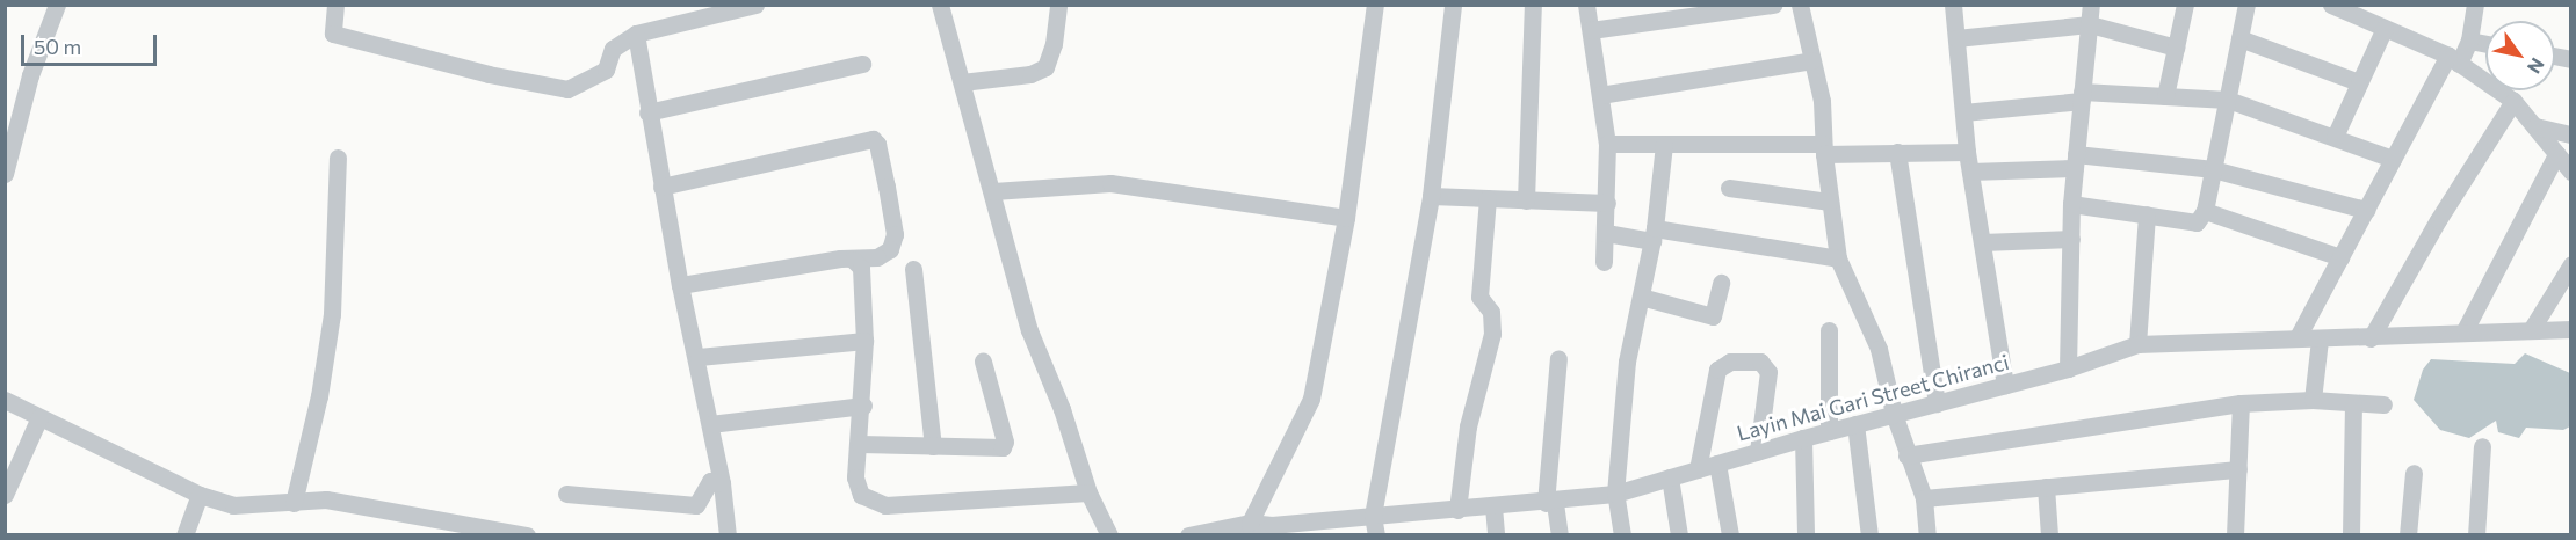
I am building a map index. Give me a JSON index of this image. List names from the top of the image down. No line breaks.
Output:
{"streets":{"street":["Layin Mai Gari Street Chiranci"]},"scale_bar":"50 m","north":"bottom right"}
